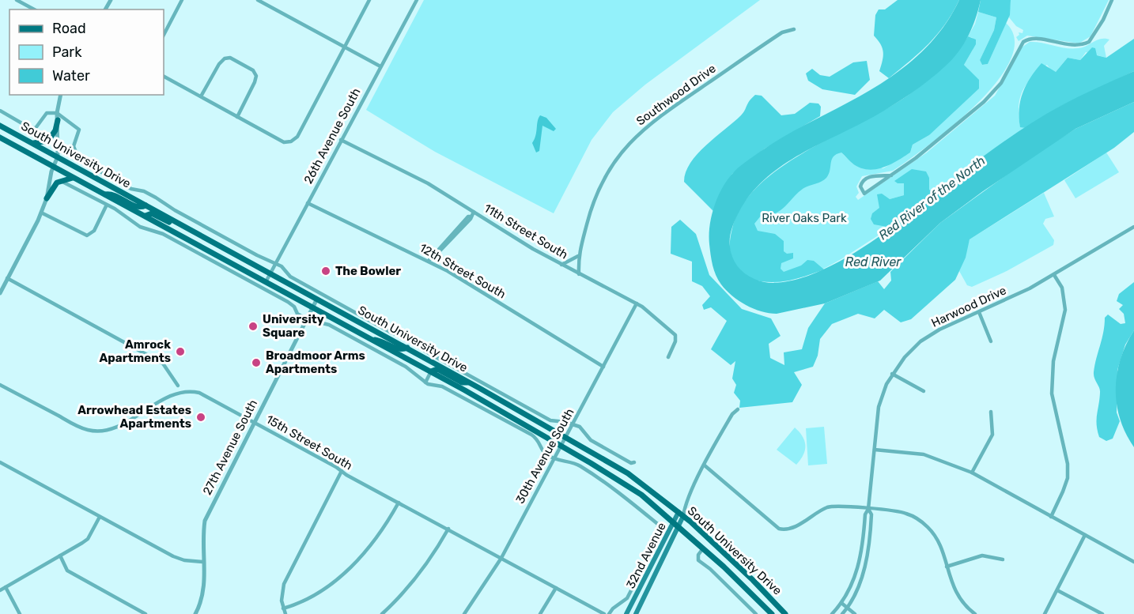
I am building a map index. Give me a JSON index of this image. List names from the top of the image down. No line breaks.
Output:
{"streets":{"main road":["South University Drive","32nd Avenue"],"street":["Southwood Drive","26th Avenue South","11th Street South","12th Street South","Harwood Drive","15th Street South","27th Avenue South","30th Avenue South"]},"crossings":[["Southwood Drive","11th Street South"],["26th Avenue South","South University Drive"],["26th Avenue South","11th Street South"],["26th Avenue South","12th Street South"],["South University Drive","27th Avenue South"],["South University Drive","30th Avenue South"],["South University Drive","32nd Avenue"],["11th Street South","30th Avenue South"],["12th Street South","30th Avenue South"],["15th Street South","27th Avenue South"],["15th Street South","30th Avenue South"]],"water":["Red River of the North","Red River"],"parks":["River Oaks Park"],"places":["The Bowler","University Square","Amrock Apartments","Broadmoor Arms Apartments","Arrowhead Estates Apartments"],"legend":["Road","Park","Water"]}
